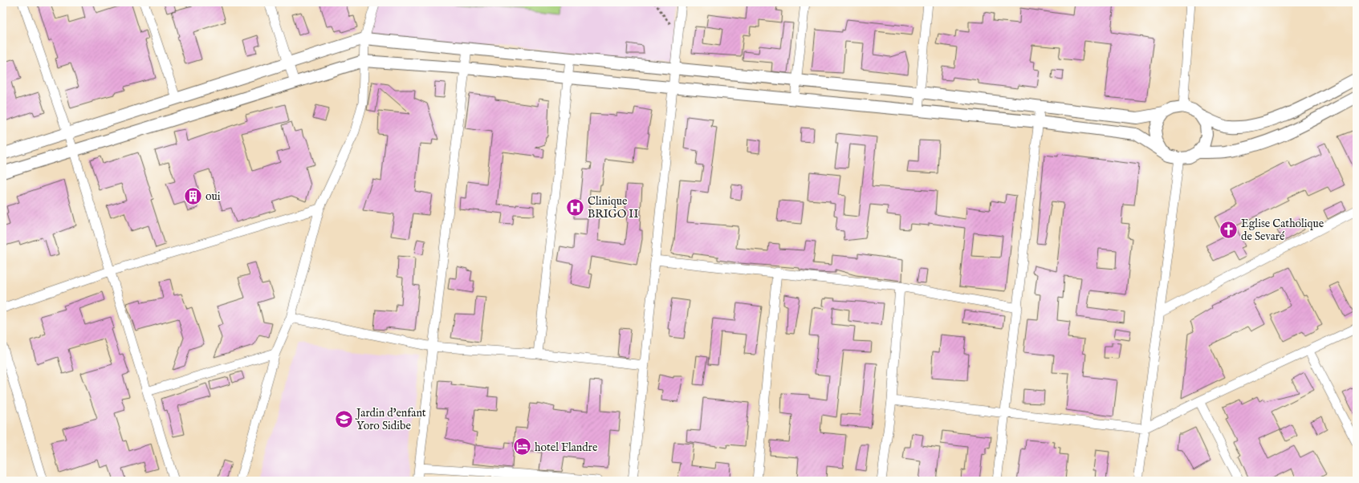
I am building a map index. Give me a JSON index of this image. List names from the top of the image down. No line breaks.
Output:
{"places":{"building":["oui"],"hospital":["Clinique BRIGO II"],"church":["Eglise Catholique de Sevaré"],"school or university":["Jardin d'enfant Yoro Sidibe"],"hotel":["hotel Flandre"]}}
